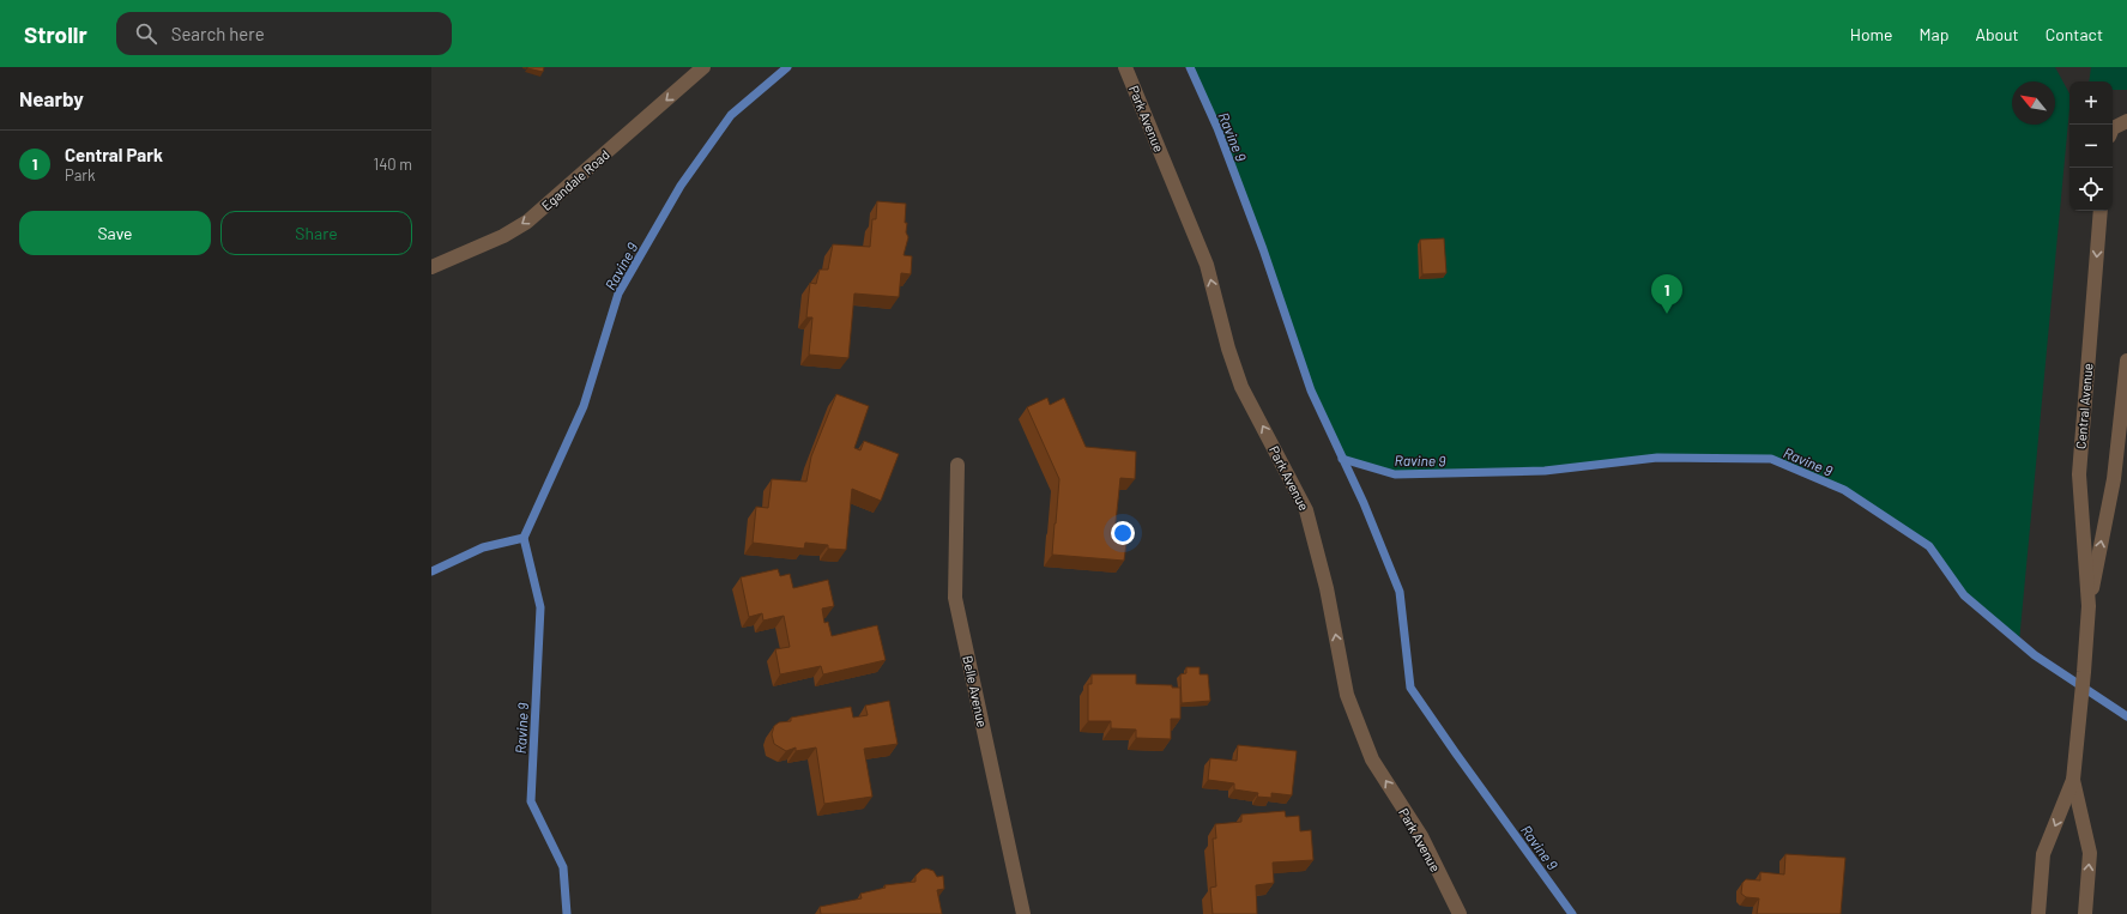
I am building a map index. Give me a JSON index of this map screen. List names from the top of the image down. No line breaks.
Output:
{"streets":{"street":["Park Avenue","Egandale Road","Central Avenue","Belle Avenue"]},"one_way":["Park Avenue","Egandale Road"],"water":["Ravine 9"],"north":"top left","page":{"header":"Strollr","search":"Search here","nav":["Home","Map","About","Contact"],"heading":"Nearby","map_buttons":["+","−"],"list":[{"mark":"1","name":"Central Park","note":"Park","value":"140 m"}],"buttons":["Save","Share"],"pins":"1"}}
